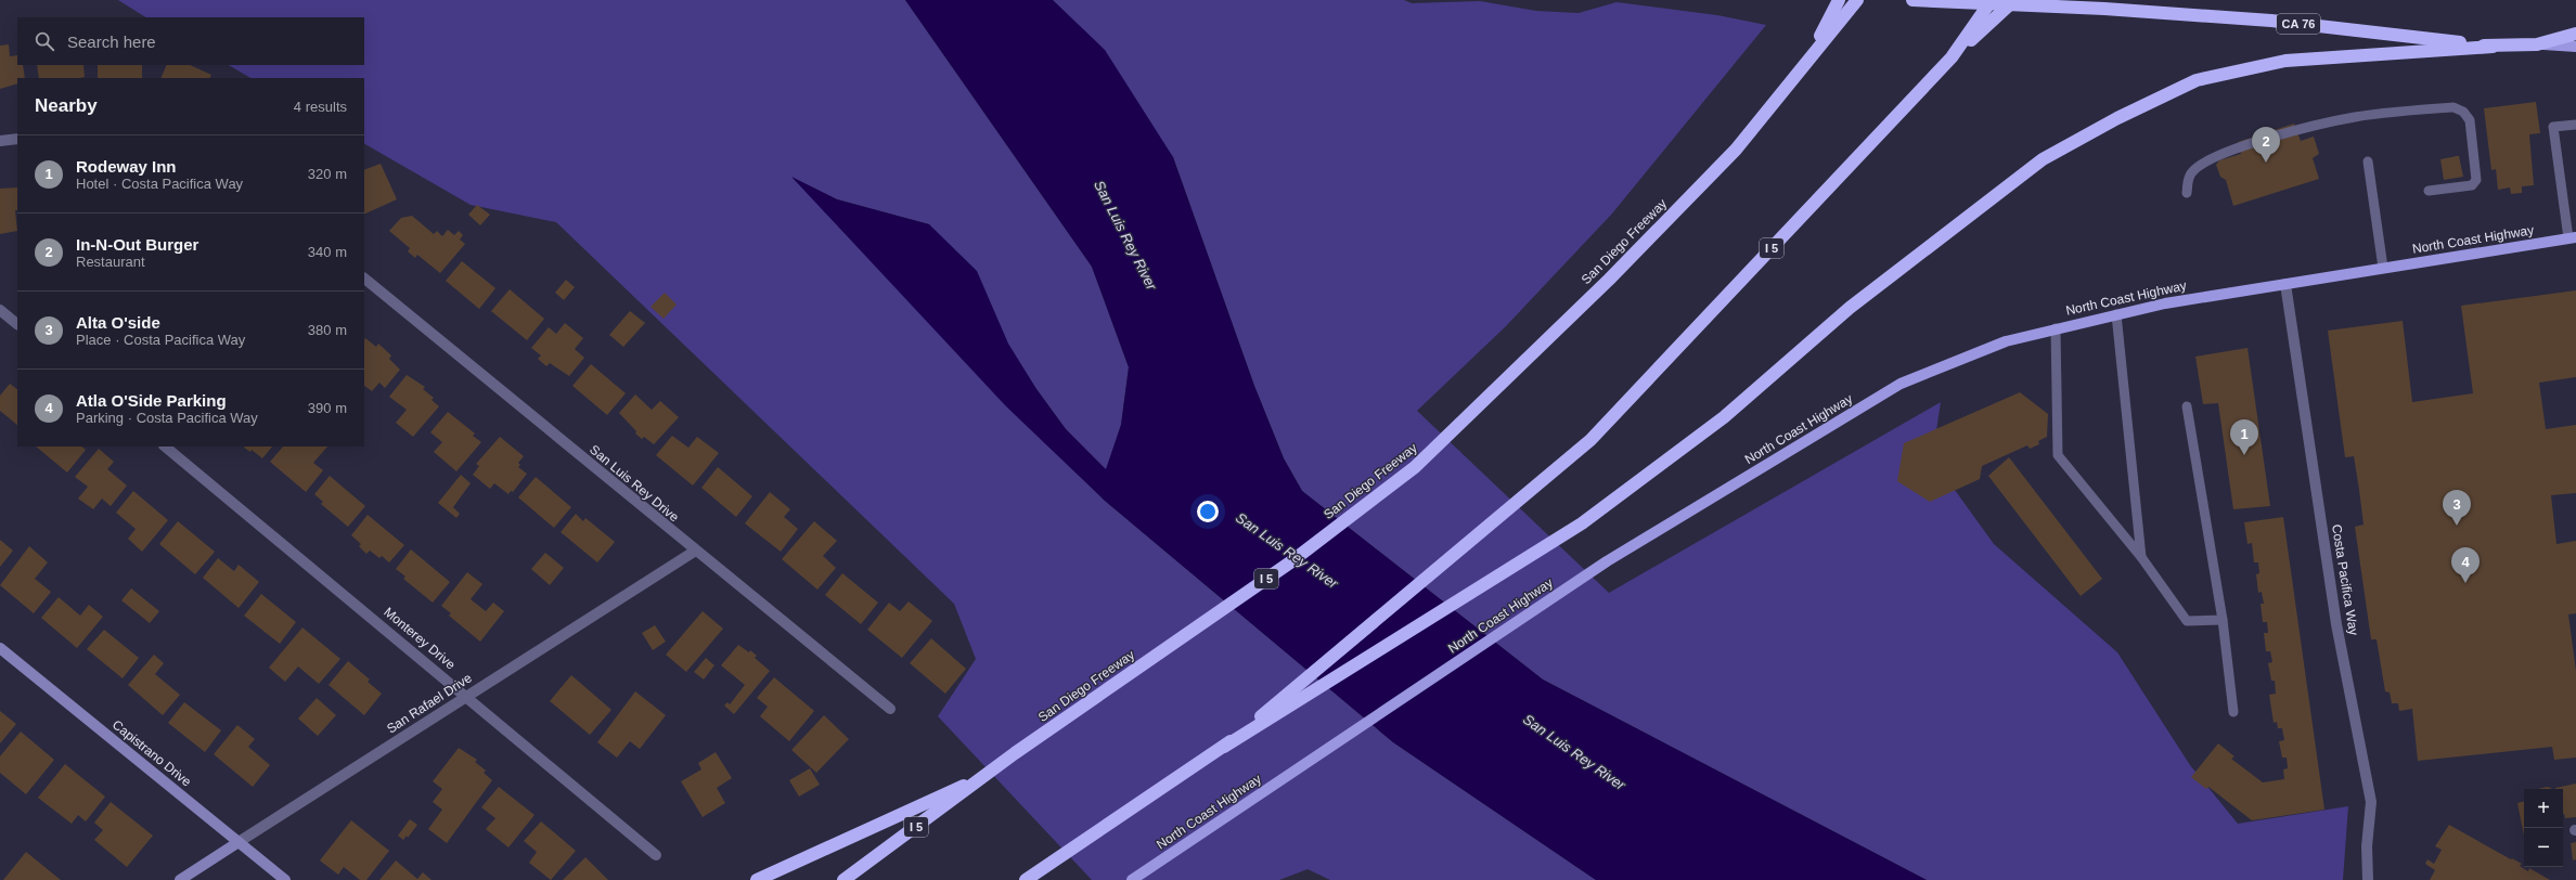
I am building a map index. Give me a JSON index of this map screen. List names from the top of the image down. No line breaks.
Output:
{"streets":{"highway":["CA 76","San Diego Freeway","I 5"],"main road":["North Coast Highway"],"street":["San Luis Rey Drive","Costa Pacifica Way","Monterey Drive","San Rafael Drive","Capistrano Drive"]},"crossings":[["North Coast Highway","Costa Pacifica Way"],["San Luis Rey Drive","San Rafael Drive"],["Monterey Drive","San Rafael Drive"],["San Rafael Drive","Capistrano Drive"]],"water":["San Luis Rey River"],"page":{"search":"Search here","heading":["Nearby","4 results"],"pins":["2","1","3","4"],"list":[{"mark":"1","name":"Rodeway Inn","note":"Hotel · Costa Pacifica Way","value":"320 m"},{"mark":"2","name":"In-N-Out Burger","note":"Restaurant","value":"340 m"},{"mark":"3","name":"Alta O'side","note":"Place · Costa Pacifica Way","value":"380 m"},{"mark":"4","name":"Atla O'Side Parking","note":"Parking · Costa Pacifica Way","value":"390 m"}],"map_buttons":["+","−"]}}
